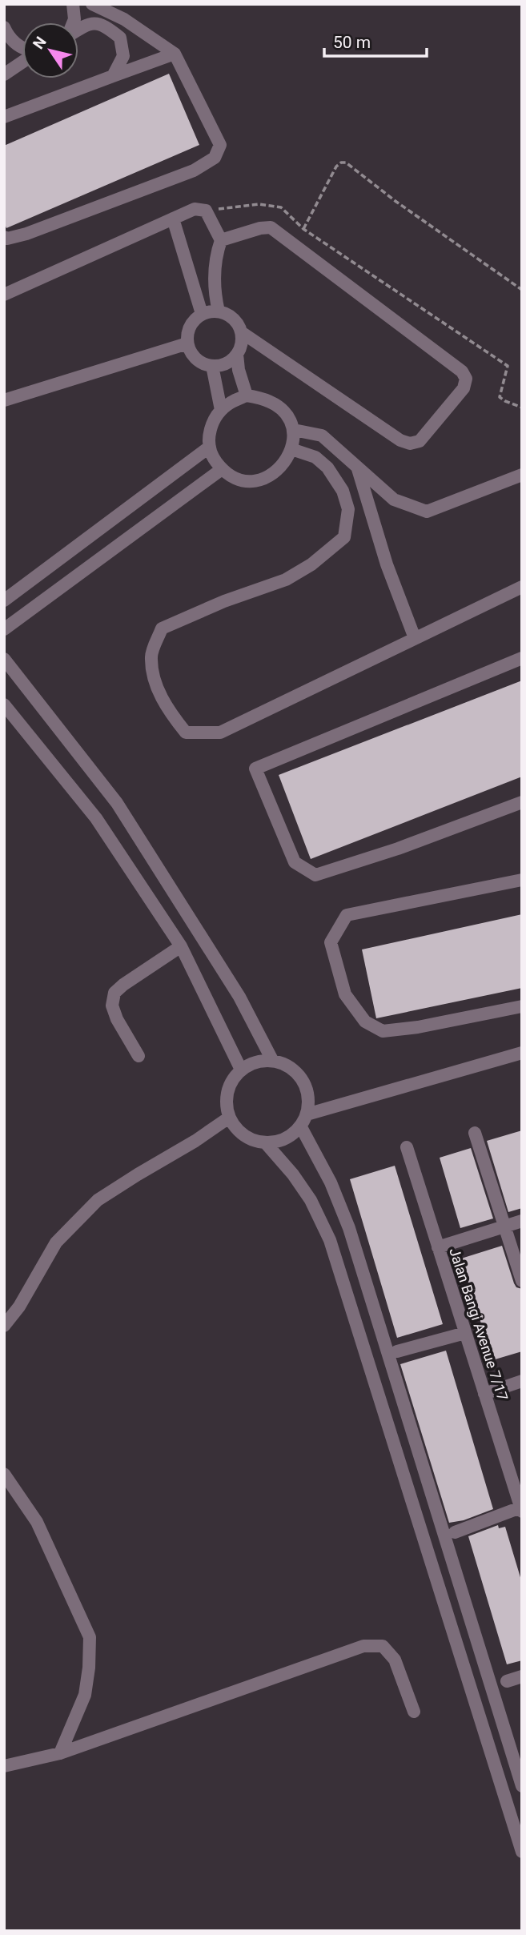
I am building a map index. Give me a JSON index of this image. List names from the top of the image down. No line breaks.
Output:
{"streets":{"street":["Jalan Bangi Avenue 7/17"]},"scale_bar":"50 m","north":"top left"}
